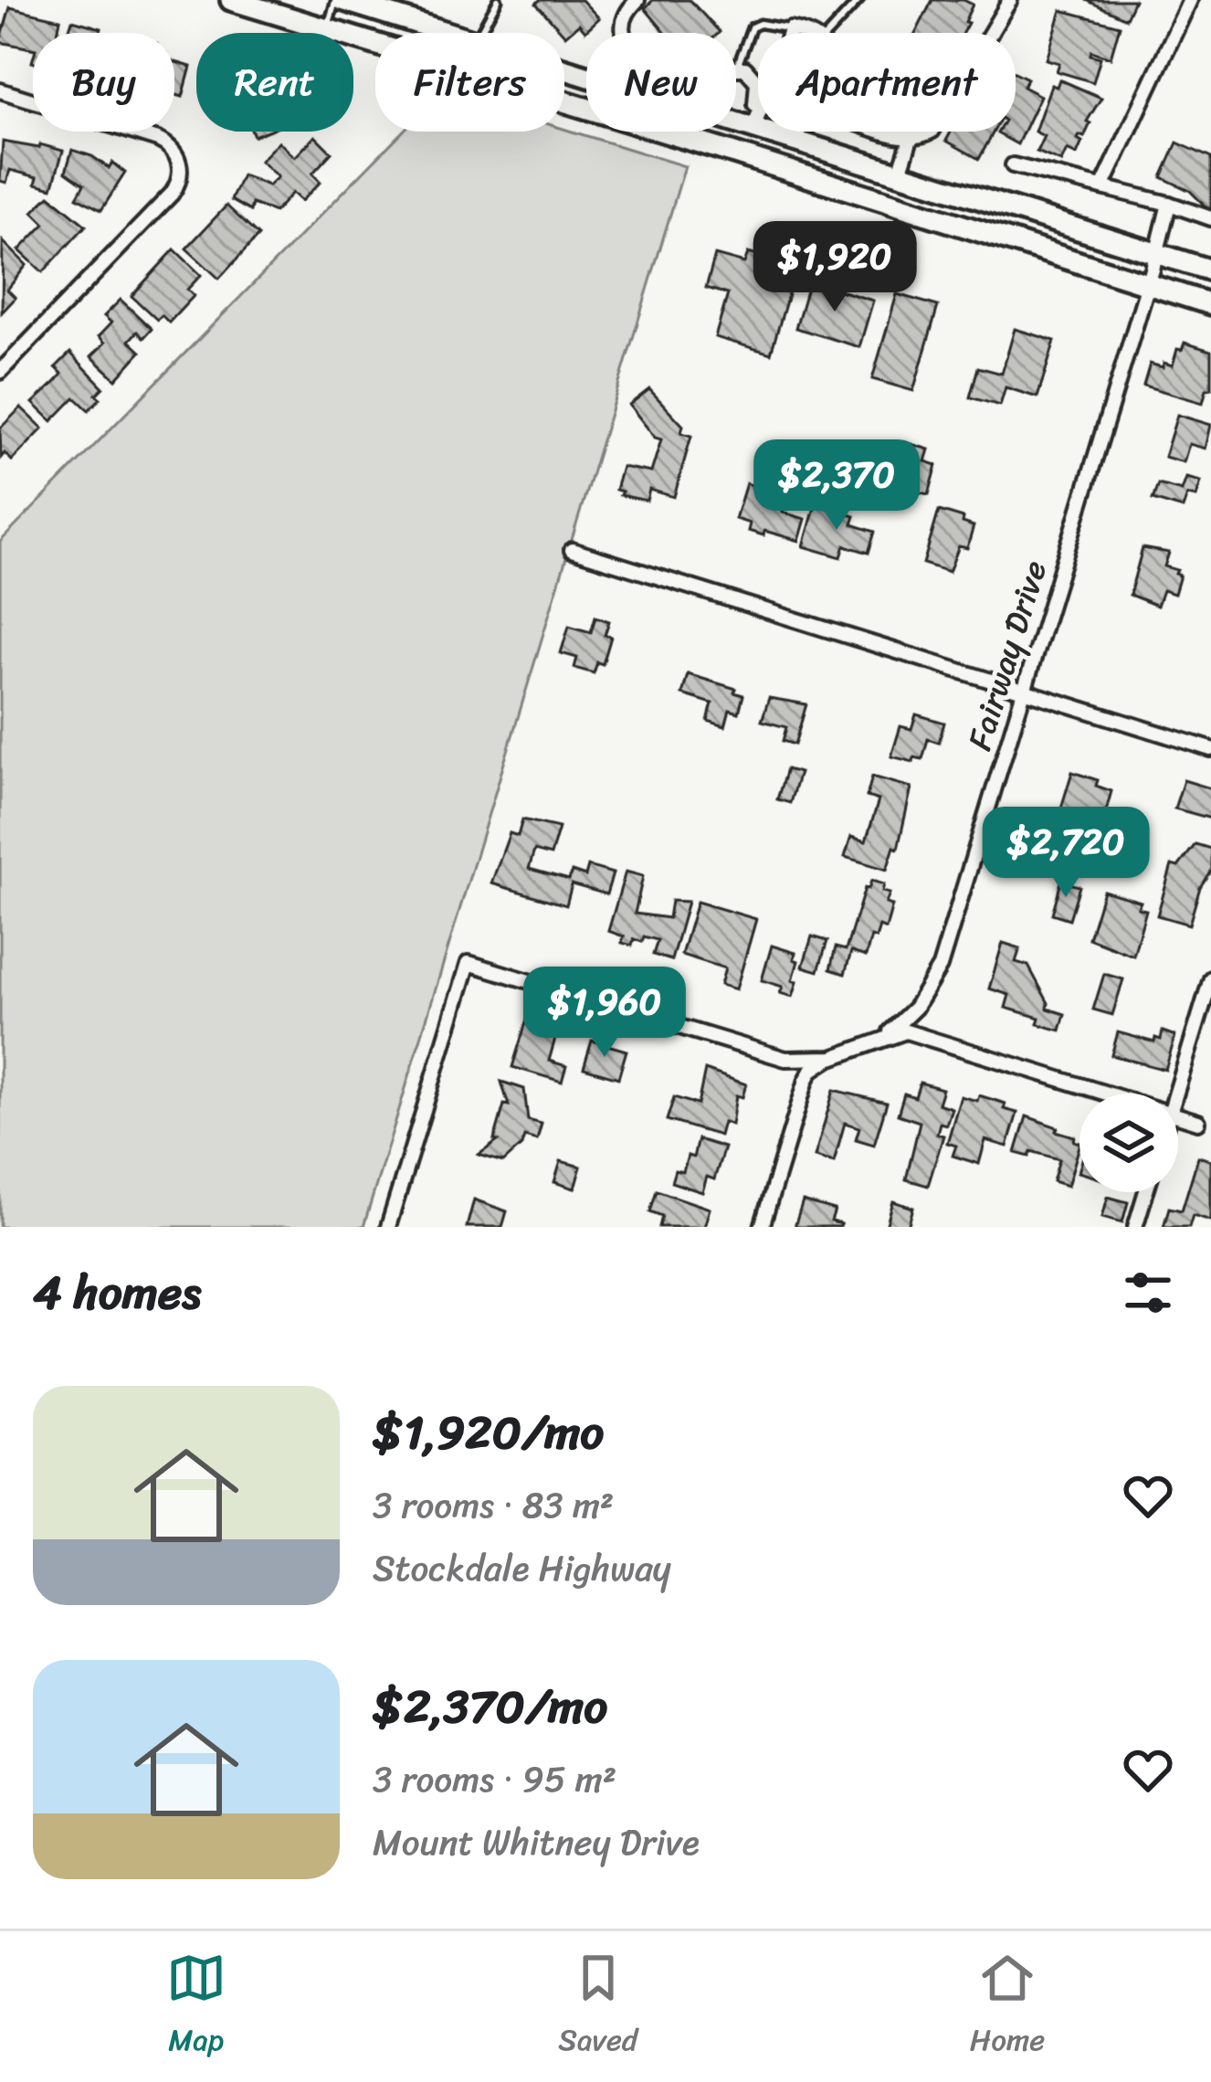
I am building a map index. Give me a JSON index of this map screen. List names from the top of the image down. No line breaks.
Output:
{"streets":{"street":["Fairway Drive"]},"page":{"chip":["Buy","Rent","Filters","New","Apartment"],"price":["$1,920","$2,370","$2,720","$1,960"],"heading":"4 homes","list":[{"name":"$1,920/mo","note":"3 rooms · 83 m² · Stockdale Highway"},{"name":"$2,370/mo","note":"3 rooms · 95 m² · Mount Whitney Drive"}],"tabs":["Map","Saved","Home"]}}
